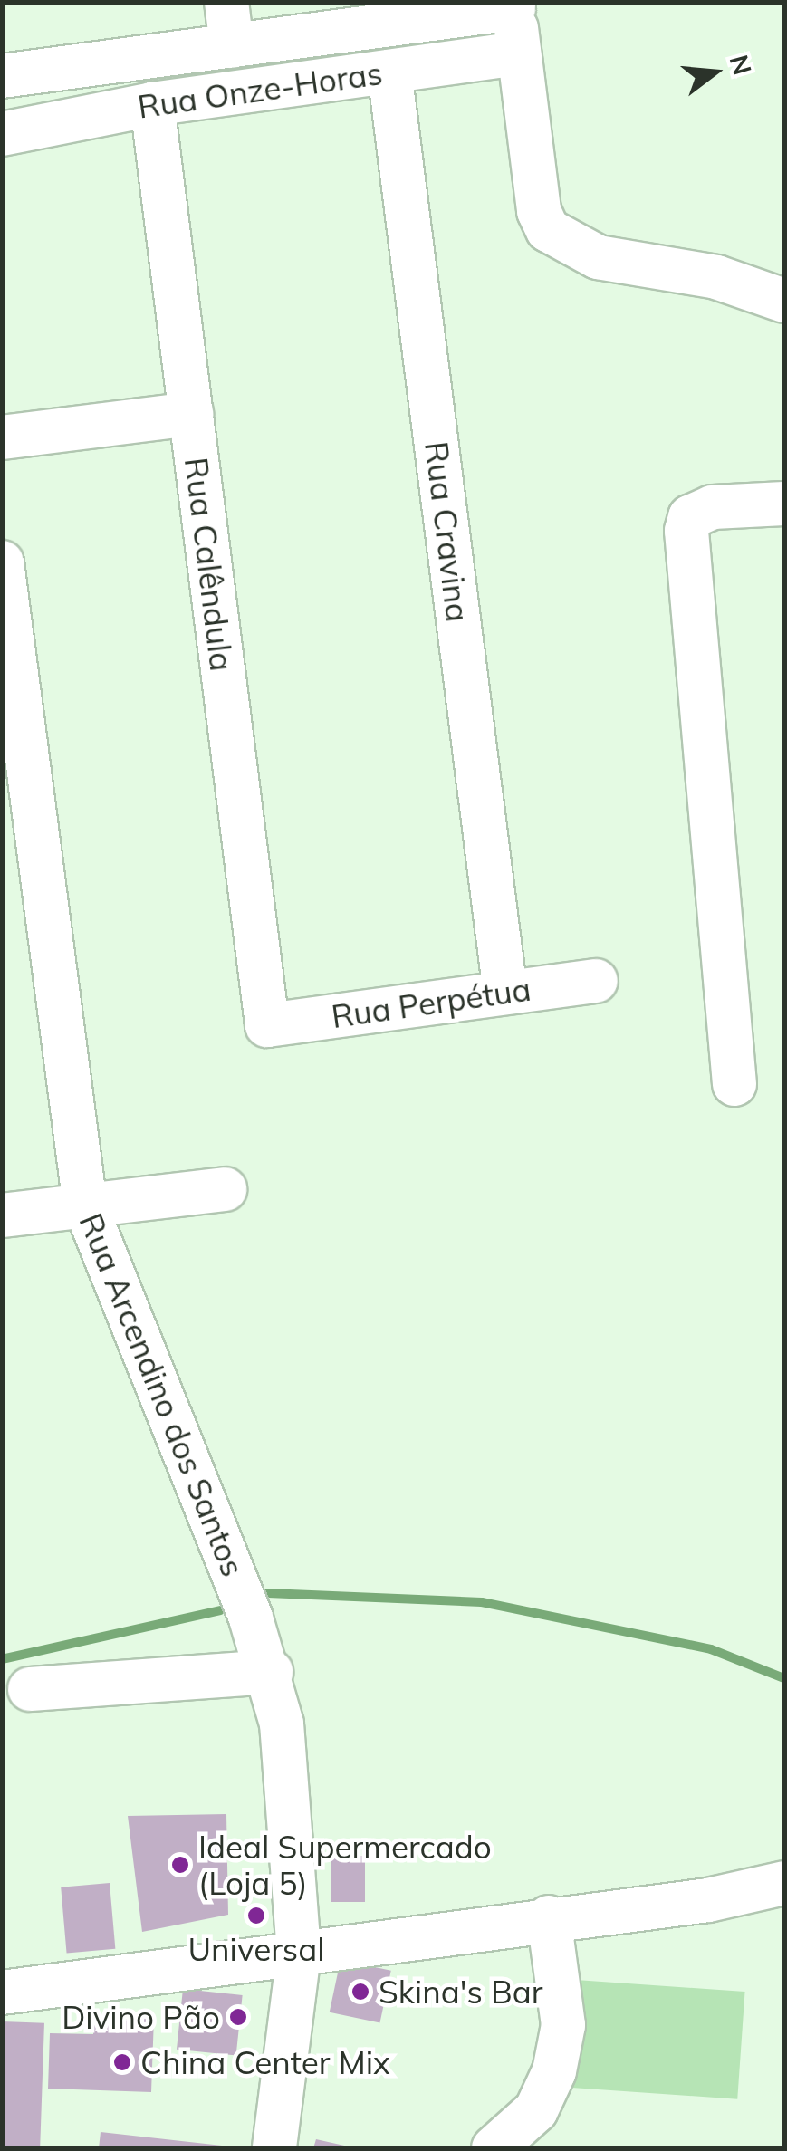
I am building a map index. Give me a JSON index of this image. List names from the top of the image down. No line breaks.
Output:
{"streets":{"street":["Rua Onze-Horas","Rua Cravina","Rua Calêndula","Rua Perpétua","Rua Arcendino dos Santos"]},"crossings":[["Rua Onze-Horas","Rua Cravina"],["Rua Onze-Horas","Rua Calêndula"],["Rua Cravina","Rua Perpétua"],["Rua Calêndula","Rua Perpétua"]],"places":["Ideal Supermercado (Loja 5)","Universal","Skina's Bar","Divino Pão","China Center Mix"],"north":"right"}
